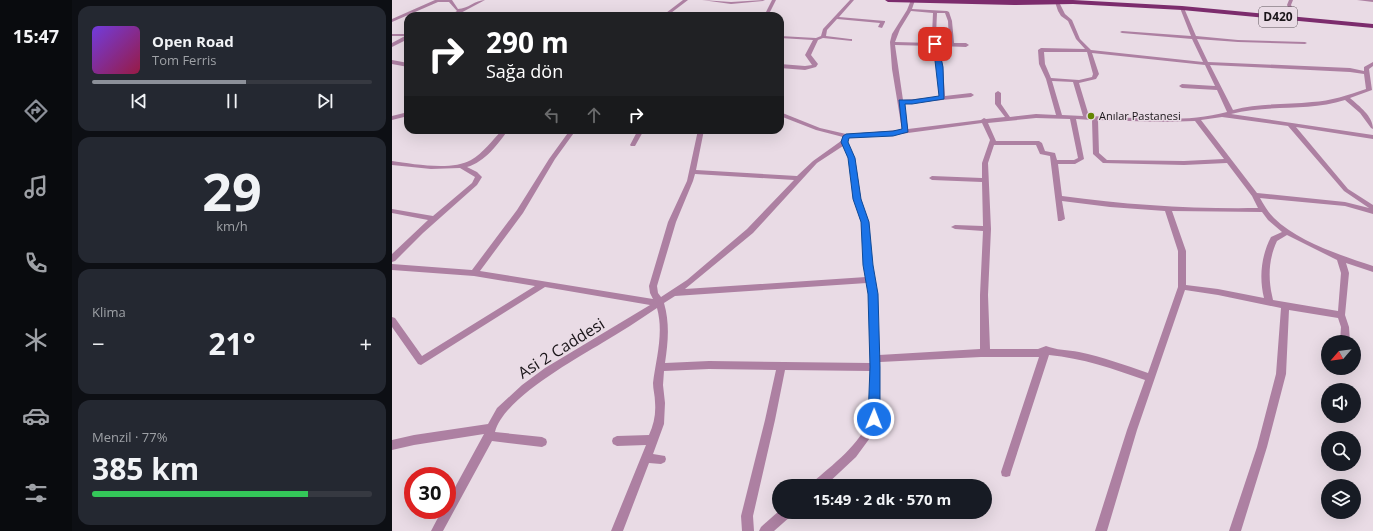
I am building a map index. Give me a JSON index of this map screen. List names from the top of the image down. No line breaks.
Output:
{"streets":{"main road":["D420"],"street":["Asi 2 Caddesi"]},"places":["Anılar Pastanesi"],"north":"bottom left","page":{"tabs":"15:47","turn":["290 m","Sağa dön"],"song":["Open Road","Tom Ferris"],"tile":[["29","km/h"],"Klima",["Menzil · 77%","385 km"]],"heat":["−","21°","+"],"limit":"30","trip":"15:49 · 2 dk · 570 m"}}
